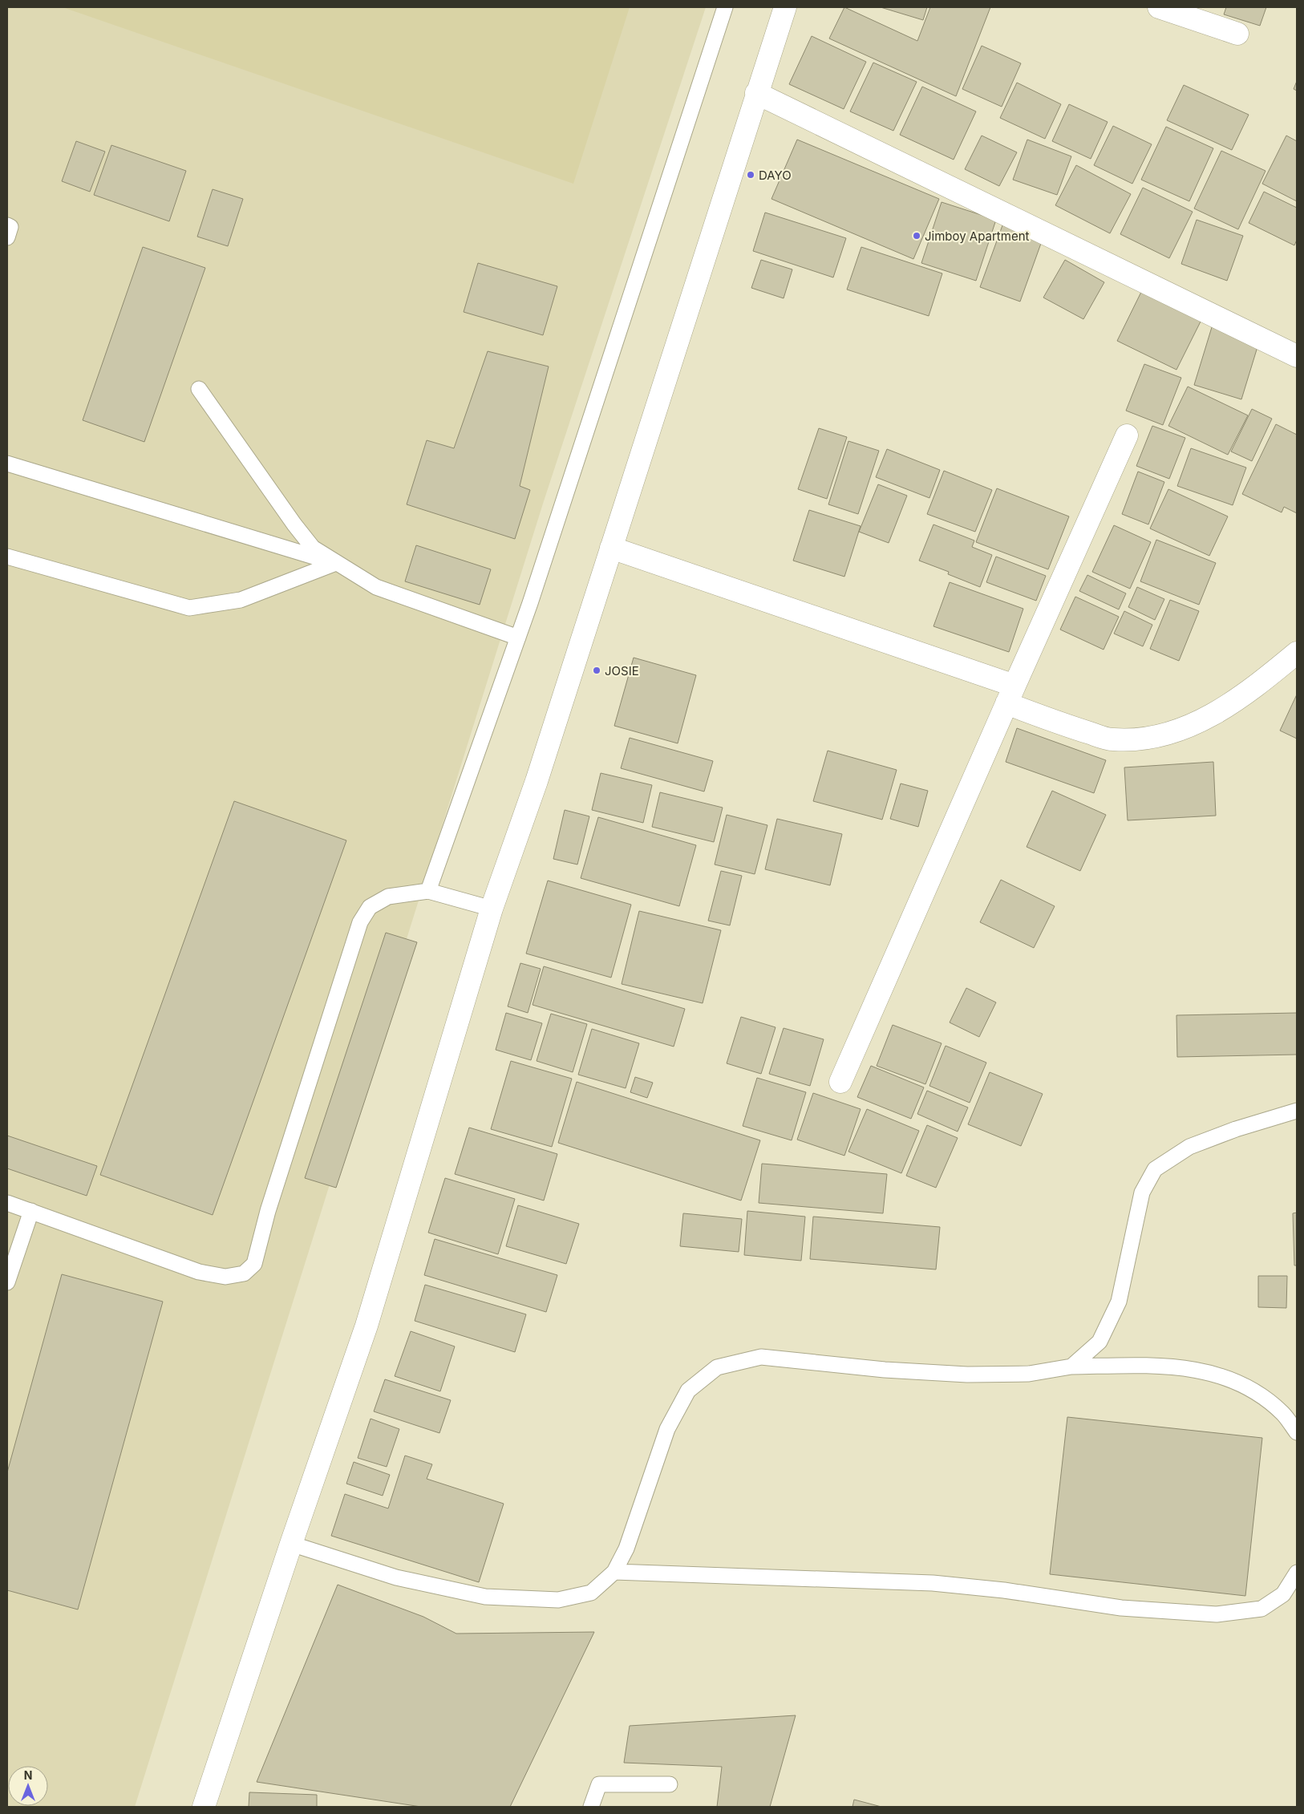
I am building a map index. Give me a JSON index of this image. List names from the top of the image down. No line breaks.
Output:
{"places":["DAYO","Jimboy Apartment","JOSIE"],"north":"top"}
